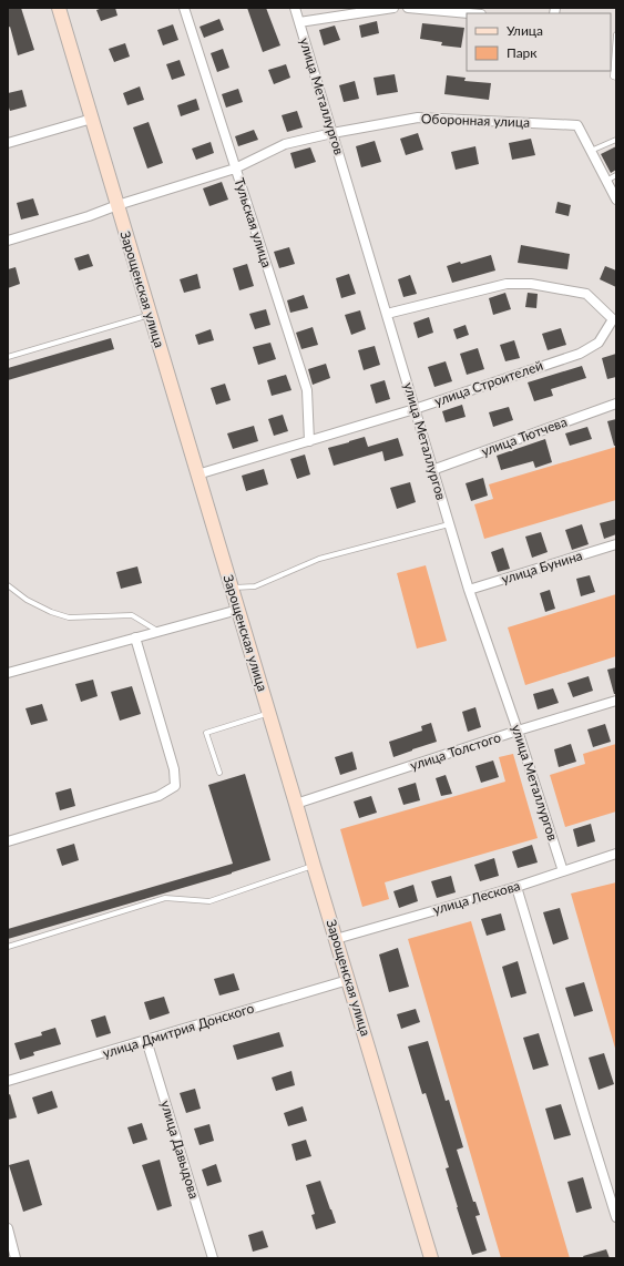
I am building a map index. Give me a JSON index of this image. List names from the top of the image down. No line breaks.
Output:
{"streets":{"street":["улица Металлургов","Оборонная улица","Тульская улица","Зарощенская улица","улица Строителей","улица Тютчева","улица Бунина","улица Толстого","улица Лескова","улица Дмитрия Донского","улица Давыдова"]},"crossings":[["улица Металлургов","Оборонная улица"],["улица Металлургов","улица Строителей"],["улица Металлургов","улица Тютчева"],["улица Металлургов","улица Бунина"],["улица Металлургов","улица Толстого"],["улица Металлургов","улица Лескова"],["Оборонная улица","Тульская улица"],["Оборонная улица","Зарощенская улица"],["Тульская улица","улица Строителей"],["Зарощенская улица","улица Строителей"],["Зарощенская улица","улица Толстого"],["Зарощенская улица","улица Лескова"],["Зарощенская улица","улица Дмитрия Донского"],["улица Дмитрия Донского","улица Давыдова"]],"legend":["Улица","Парк"]}
